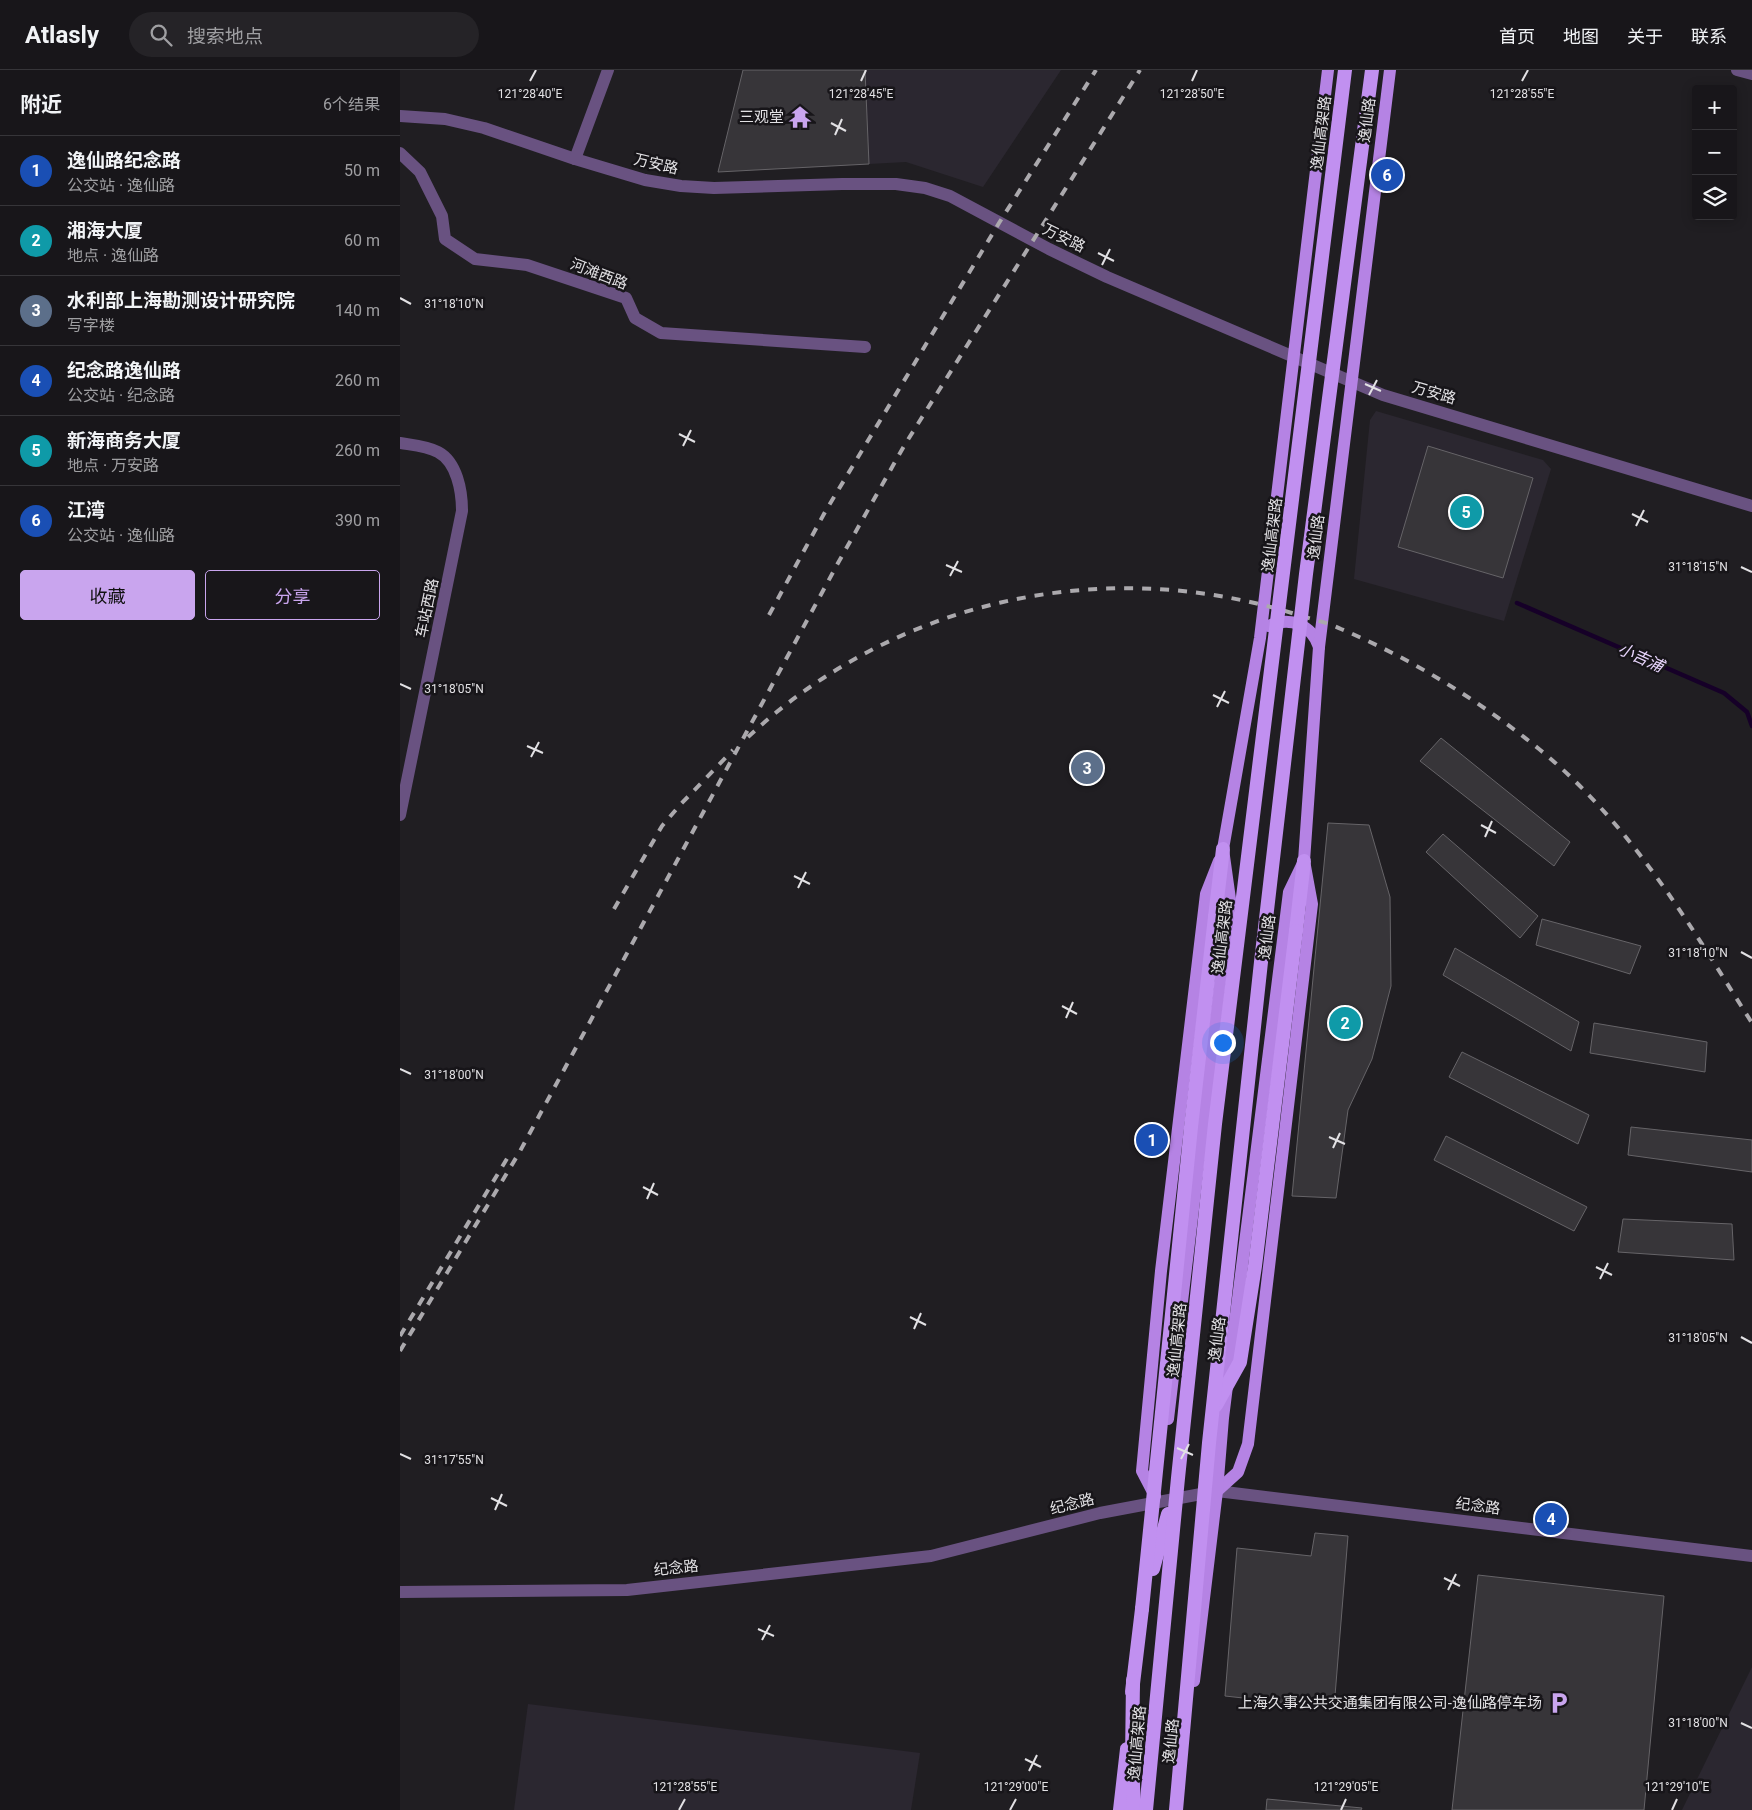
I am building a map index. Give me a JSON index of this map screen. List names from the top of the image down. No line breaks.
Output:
{"streets":{"highway":["逸仙高架路"],"main road":["逸仙路"],"street":["万安路","河滩西路","车站西路","纪念路"]},"crossings":[["逸仙路","万安路"],["逸仙路","纪念路"]],"water":["小吉浦"],"places":{"temple":["三观堂"],"parking":["上海久事公共交通集团有限公司-逸仙路停车场"]},"page":{"header":"Atlasly","search":"搜索地点","nav":["首页","地图","关于","联系"],"heading":["附近","6个结果"],"map_buttons":["+","−"],"list":[{"mark":"1","name":"逸仙路纪念路","note":"公交站 · 逸仙路","value":"50 m"},{"mark":"2","name":"湘海大厦","note":"地点 · 逸仙路","value":"60 m"},{"mark":"3","name":"水利部上海勘测设计研究院","note":"写字楼","value":"140 m"},{"mark":"4","name":"纪念路逸仙路","note":"公交站 · 纪念路","value":"260 m"},{"mark":"5","name":"新海商务大厦","note":"地点 · 万安路","value":"260 m"},{"mark":"6","name":"江湾","note":"公交站 · 逸仙路","value":"390 m"}],"pins":["6","5","3","2","1","4"],"buttons":["收藏","分享"]},"coordinates":["121°28'40\"E","121°28'45\"E","121°28'50\"E","121°28'55\"E","31°18'10\"N","31°18'15\"N","31°18'05\"N","31°18'00\"N","31°17'55\"N","121°29'00\"E","121°29'05\"E","121°29'10\"E"]}
